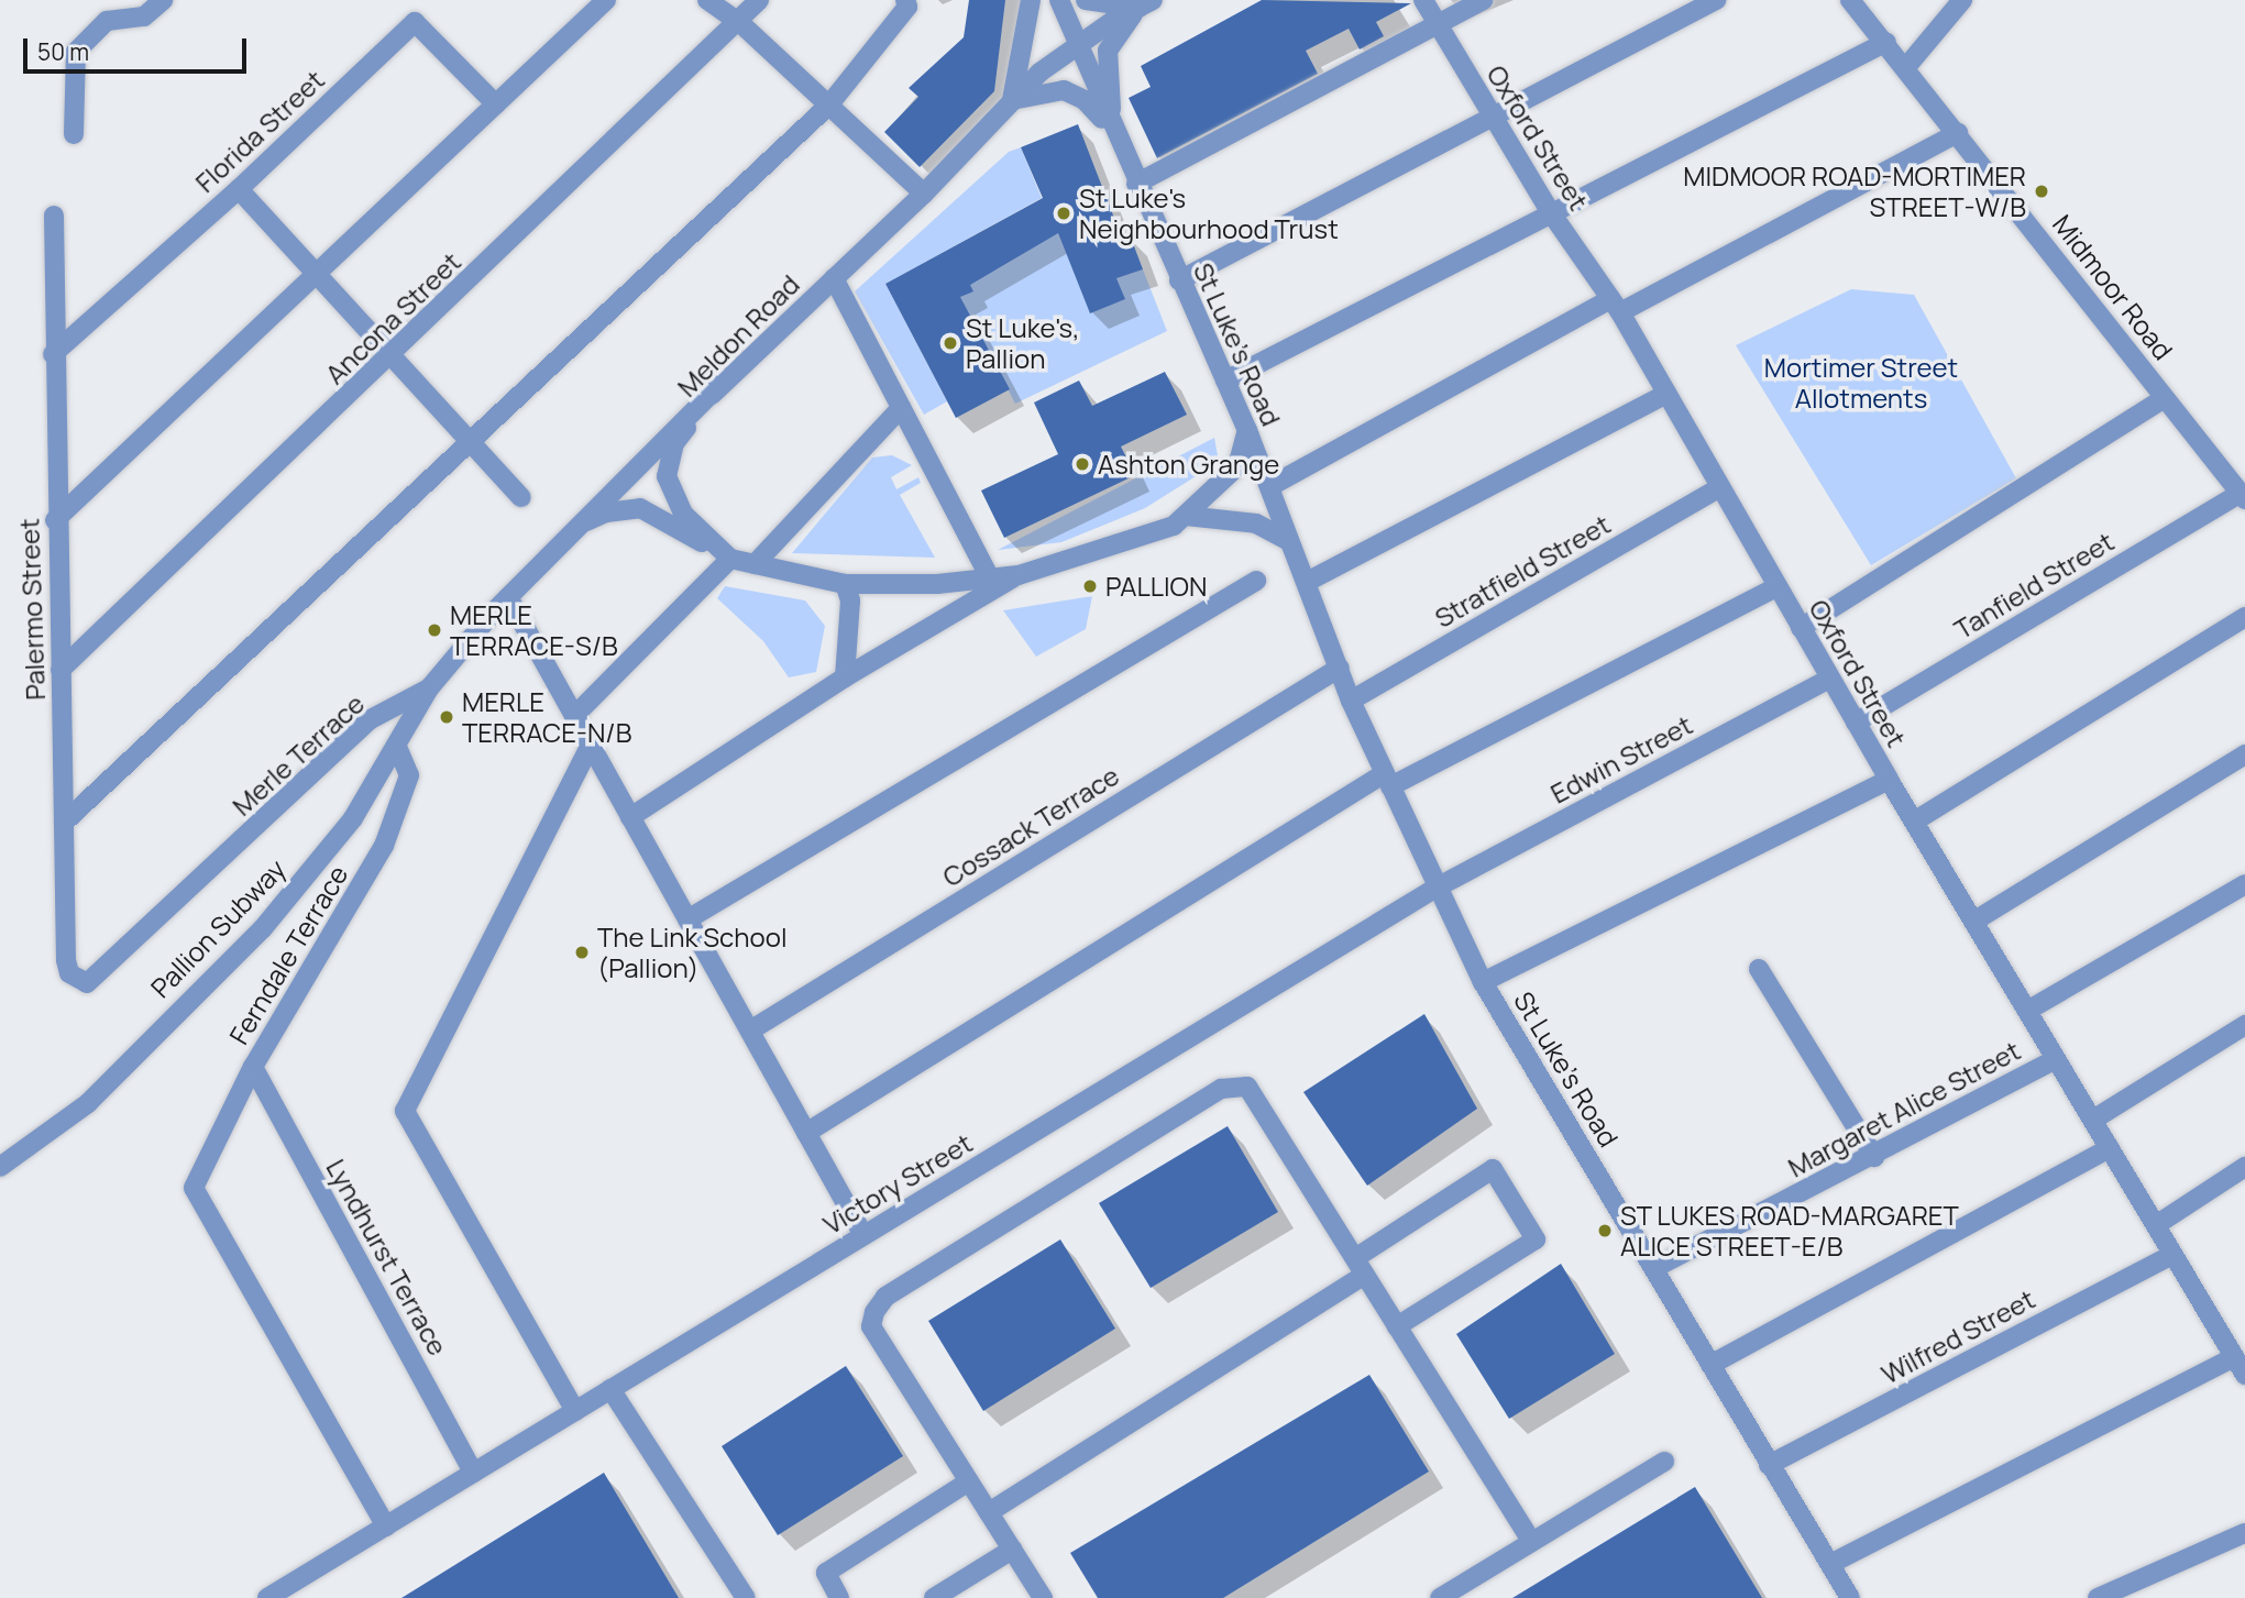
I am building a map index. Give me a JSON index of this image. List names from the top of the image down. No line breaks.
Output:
{"streets":{"street":["Florida Street","Oxford Street","Midmoor Road","Ancona Street","Meldon Road","St Luke's Road","Stratfield Street","Tanfield Street","Palermo Street","Merle Terrace","Edwin Street","Cossack Terrace","Pallion Subway","Ferndale Terrace","Margaret Alice Street","Victory Street","Lyndhurst Terrace","Wilfred Street"]},"crossings":[["Florida Street","Palermo Street"],["Oxford Street","Stratfield Street"],["Oxford Street","Tanfield Street"],["Oxford Street","Edwin Street"],["Oxford Street","Margaret Alice Street"],["Oxford Street","Wilfred Street"],["Midmoor Road","Tanfield Street"],["Ancona Street","Palermo Street"],["Meldon Road","St Luke's Road"],["Meldon Road","Merle Terrace"],["St Luke's Road","Stratfield Street"],["St Luke's Road","Edwin Street"],["St Luke's Road","Cossack Terrace"],["St Luke's Road","Margaret Alice Street"],["St Luke's Road","Victory Street"],["St Luke's Road","Wilfred Street"],["Palermo Street","Merle Terrace"],["Merle Terrace","Pallion Subway"],["Edwin Street","Victory Street"],["Pallion Subway","Ferndale Terrace"],["Ferndale Terrace","Victory Street"],["Ferndale Terrace","Lyndhurst Terrace"],["Victory Street","Lyndhurst Terrace"]],"parks":["Mortimer Street Allotments"],"places":["MIDMOOR ROAD-MORTIMER STREET-W/B","St Luke's Neighbourhood Trust","St Luke's, Pallion","Ashton Grange","PALLION","MERLE TERRACE-S/B","MERLE TERRACE-N/B","The Link School (Pallion)","ST LUKES ROAD-MARGARET ALICE STREET-E/B"],"scale_bar":"50 m"}
